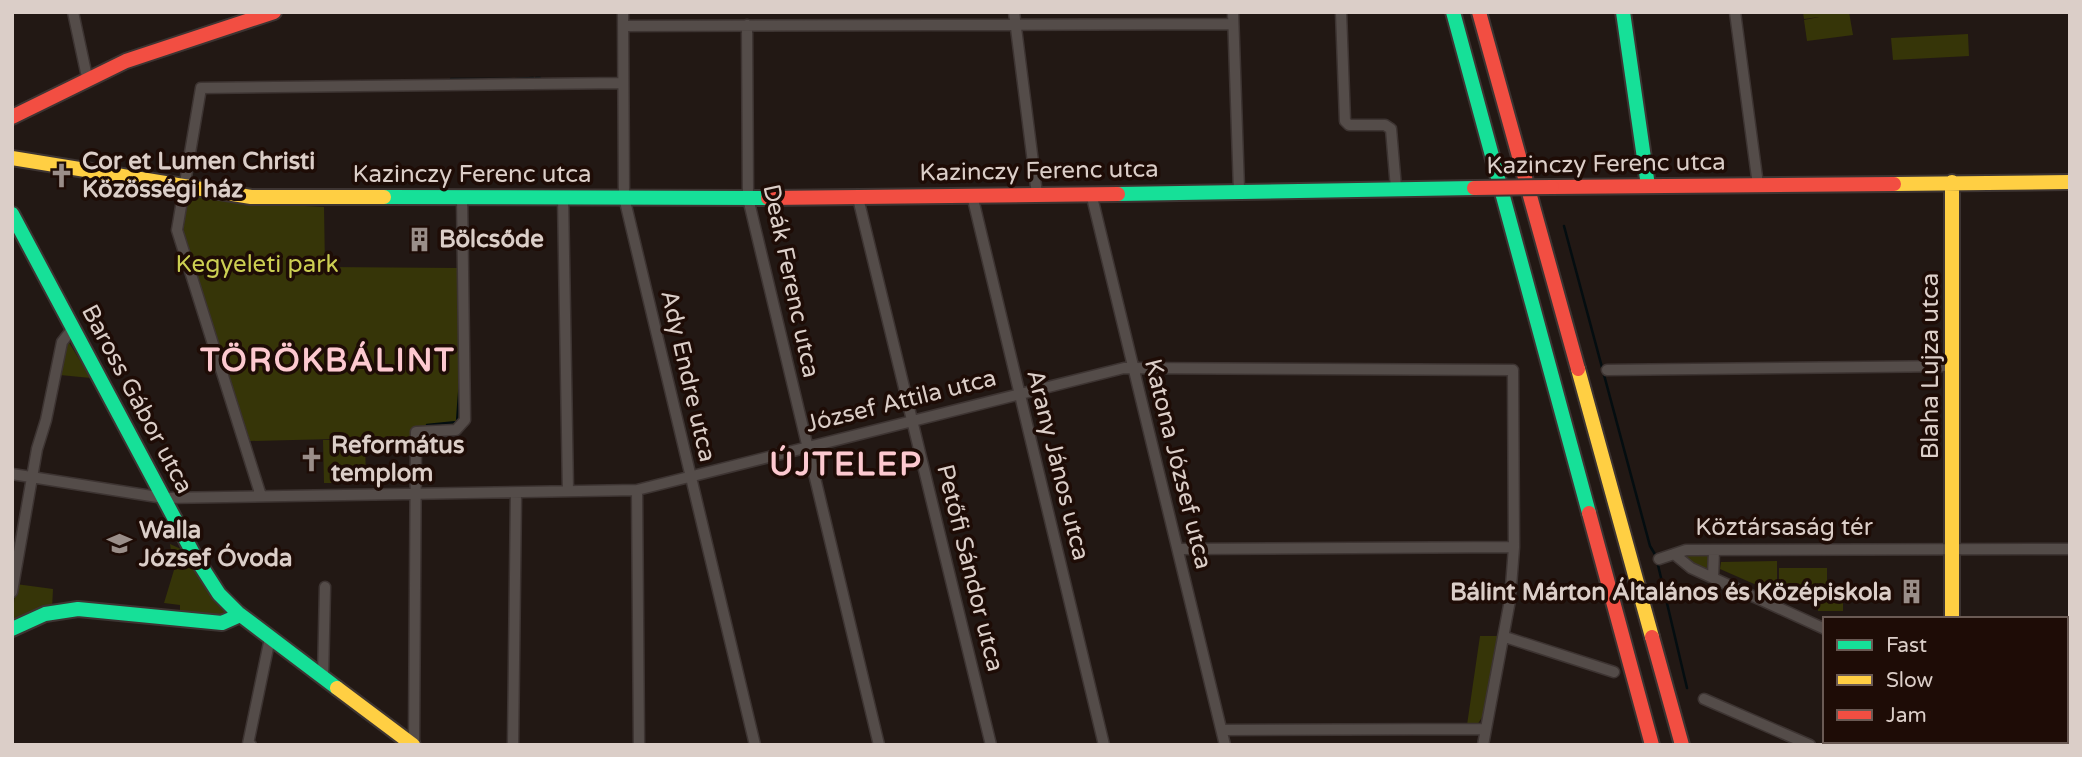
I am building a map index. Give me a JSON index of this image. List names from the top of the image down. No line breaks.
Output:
{"streets":{"main road":["Kazinczy Ferenc utca","Blaha Lujza utca","Baross Gábor utca"],"street":["Deák Ferenc utca","Ady Endre utca","József Attila utca","Katona József utca","Arany János utca","Köztársaság tér","Petőfi Sándor utca"]},"crossings":[["Kazinczy Ferenc utca","Deák Ferenc utca"],["Kazinczy Ferenc utca","Blaha Lujza utca"],["Kazinczy Ferenc utca","Ady Endre utca"],["Kazinczy Ferenc utca","Katona József utca"],["Kazinczy Ferenc utca","Arany János utca"],["Kazinczy Ferenc utca","Petőfi Sándor utca"],["Deák Ferenc utca","József Attila utca"],["Blaha Lujza utca","Köztársaság tér"],["Ady Endre utca","József Attila utca"],["Baross Gábor utca","József Attila utca"],["József Attila utca","Katona József utca"],["József Attila utca","Arany János utca"],["József Attila utca","Petőfi Sándor utca"]],"districts":["TÖRÖKBÁLINT","ÚJTELEP"],"parks":["Kegyeleti park"],"places":{"church":["Cor et Lumen Christi Közösségi ház","Református templom"],"building":["Bölcsőde","Bálint Márton Általános és Középiskola"],"school or university":["Walla József Óvoda"]},"legend":["Fast","Slow","Jam"]}
